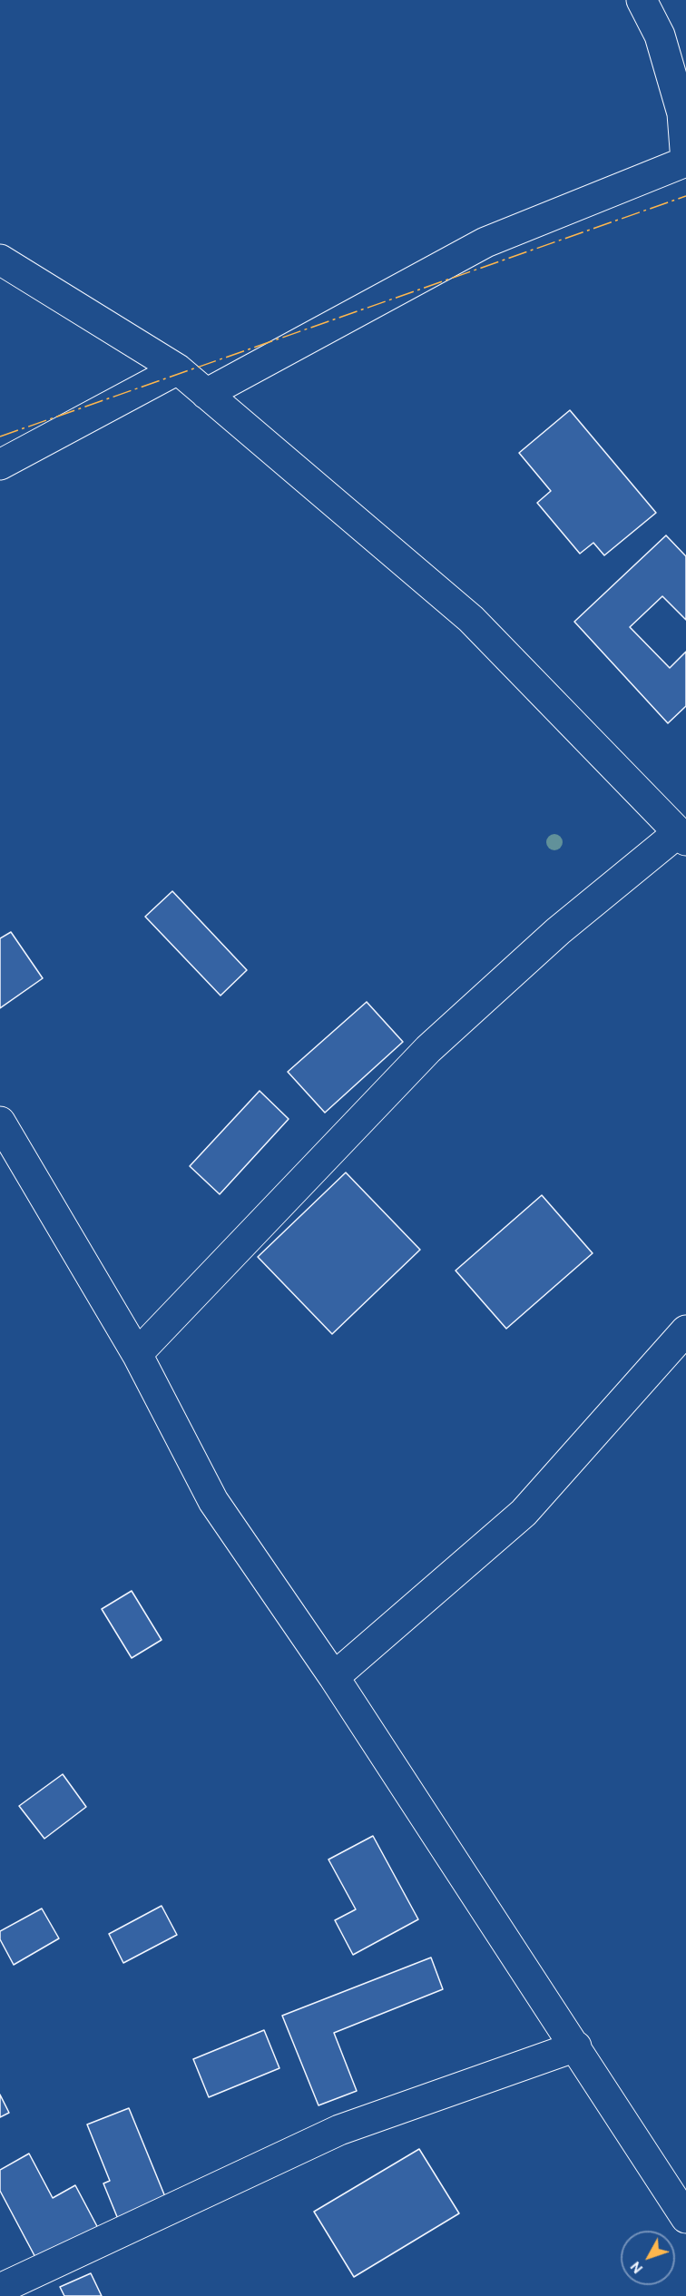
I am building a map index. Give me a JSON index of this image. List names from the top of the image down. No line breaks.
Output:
{"north":"bottom left"}
